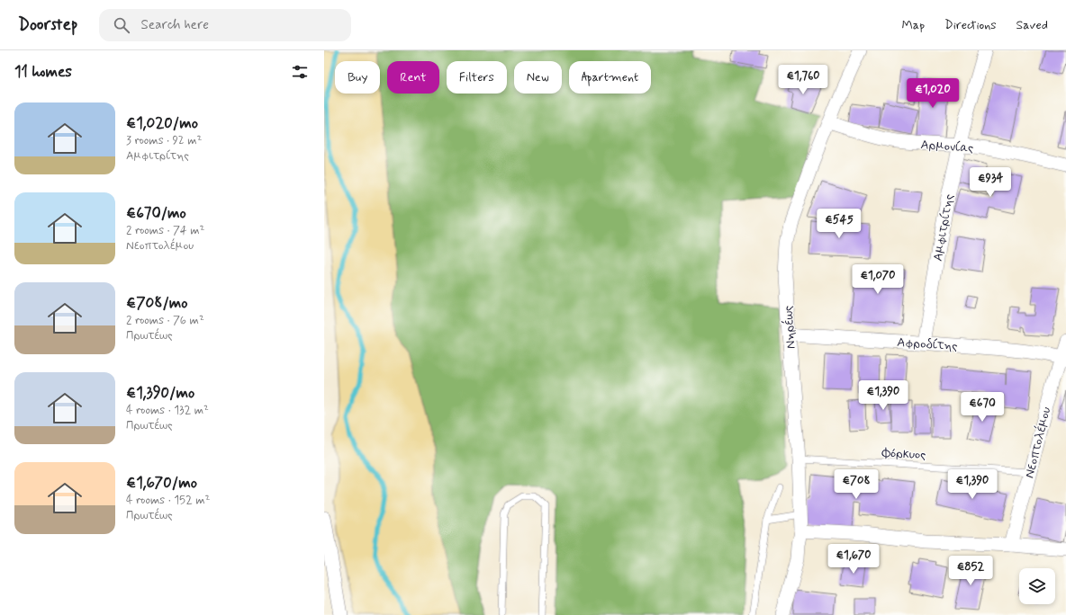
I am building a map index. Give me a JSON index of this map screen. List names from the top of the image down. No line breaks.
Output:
{"streets":{"street":["Αρμονίας","Αμφιτρίτης","Νηρέως","Αφροδίτης","Νεοπτολέμου"],"lane":["Φόρκυος"]},"crossings":[["Αρμονίας","Αμφιτρίτης"],["Αρμονίας","Νηρέως"],["Αμφιτρίτης","Αφροδίτης"],["Νηρέως","Αφροδίτης"],["Νηρέως","Φόρκυος"],["Αφροδίτης","Νεοπτολέμου"],["Νεοπτολέμου","Φόρκυος"]],"page":{"header":"Doorstep","search":"Search here","nav":["Map","Directions","Saved"],"heading":"11 homes","chip":["Buy","Rent","Filters","New","Apartment"],"price":["€1,760","€1,020","€934","€545","€1,070","€1,390","€670","€708","€1,390","€1,670","€852"],"list":[{"name":"€1,020/mo","note":"3 rooms · 92 m² · Αμφιτρίτης"},{"name":"€670/mo","note":"2 rooms · 74 m² · Νεοπτολέμου"},{"name":"€708/mo","note":"2 rooms · 76 m² · Πρωτέως"},{"name":"€1,390/mo","note":"4 rooms · 132 m² · Πρωτέως"},{"name":"€1,670/mo","note":"4 rooms · 152 m² · Πρωτέως"}]}}
